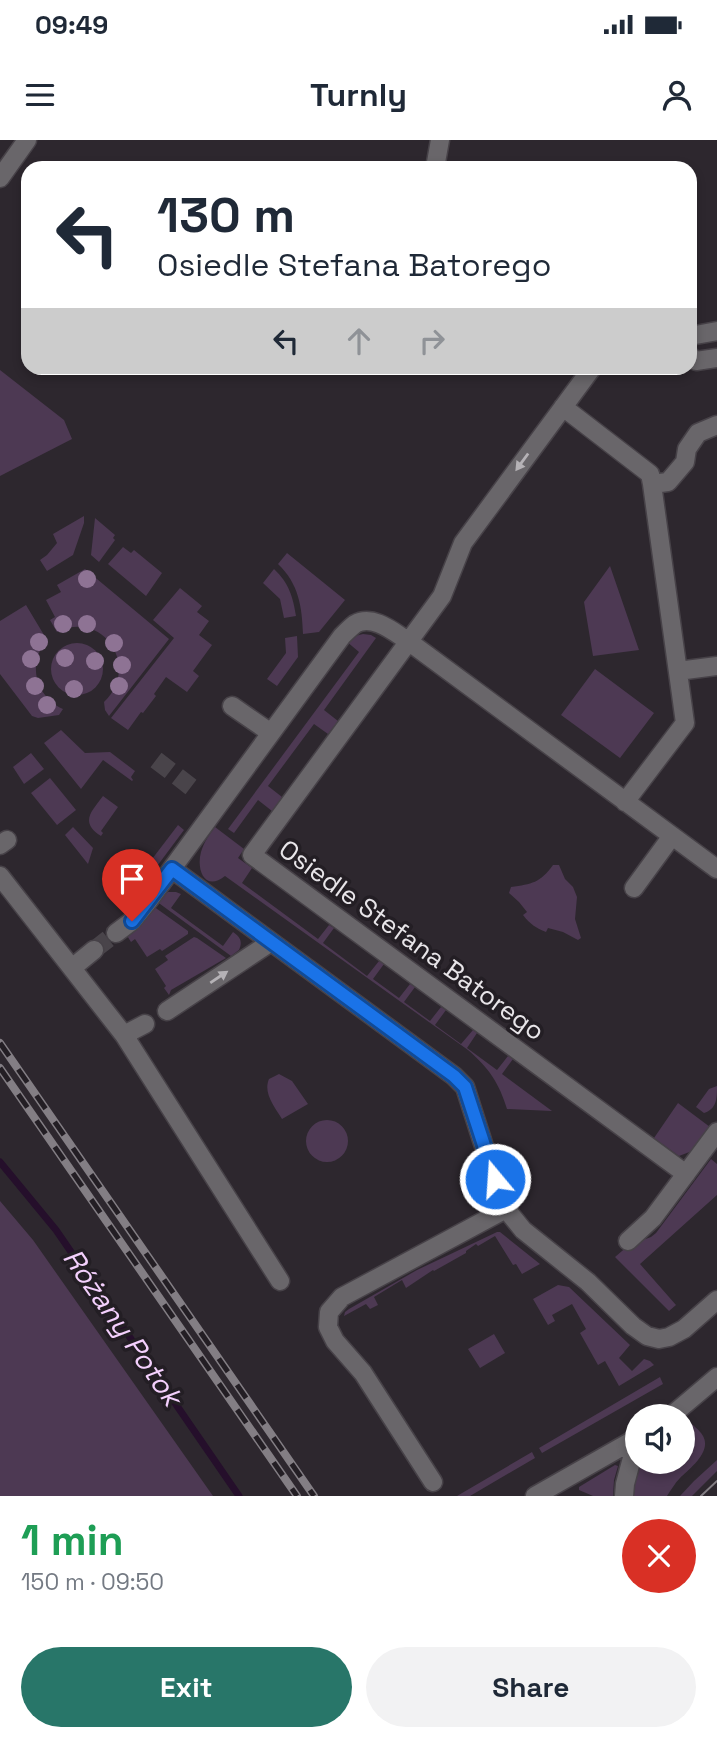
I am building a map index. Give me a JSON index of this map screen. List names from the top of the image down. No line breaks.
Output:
{"streets":{"street":["Osiedle Stefana Batorego"]},"water":["Różany Potok"],"page":{"status":"09:49","header":"Turnly","turn":["130 m","Osiedle Stefana Batorego"],"heading":["1 min","150 m · 09:50"],"buttons":["Exit","Share"]}}
